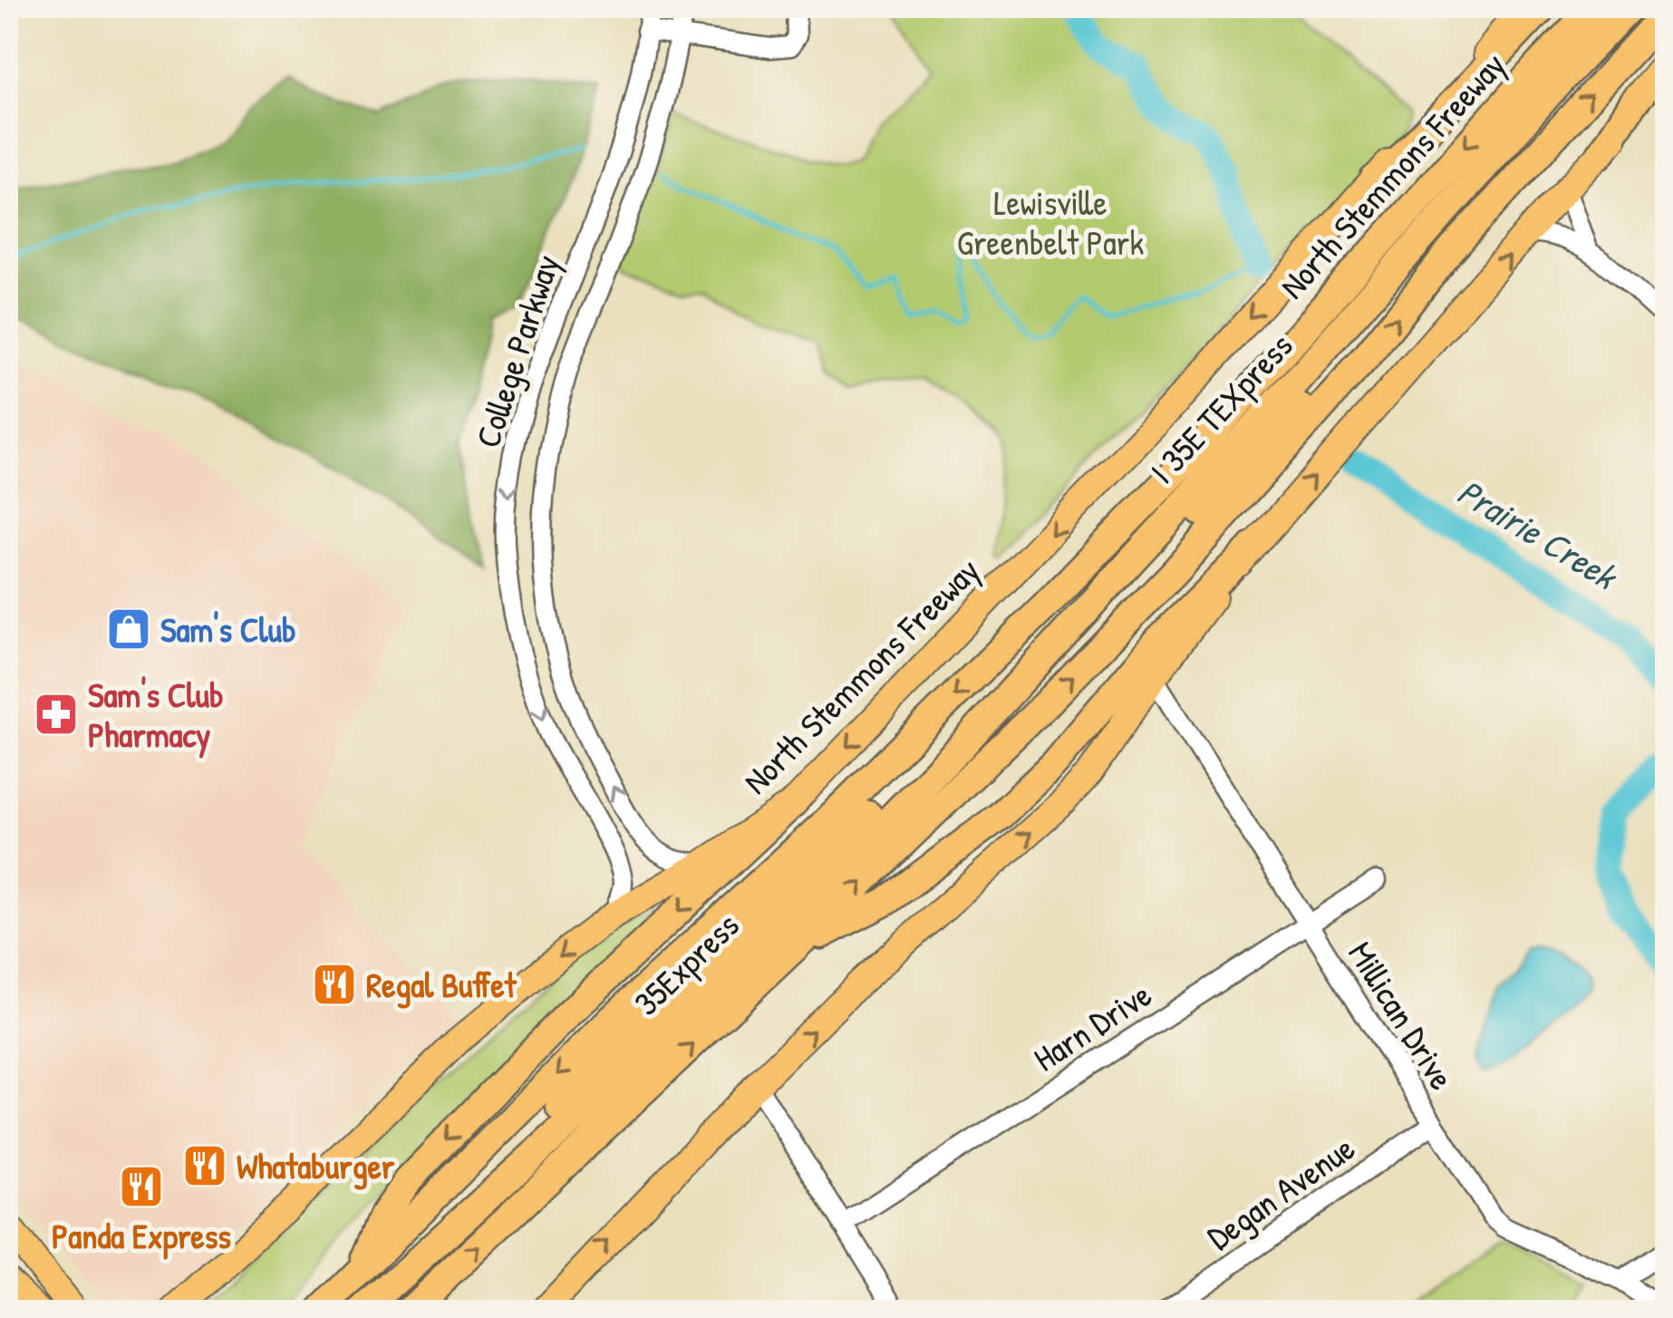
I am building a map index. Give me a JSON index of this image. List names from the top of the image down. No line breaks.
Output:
{"streets":{"highway":["North Stemmons Freeway","I 35E TEXpress","35Express"],"street":["College Parkway","Millican Drive","Harn Drive","Degan Avenue"]},"crossings":[["North Stemmons Freeway","College Parkway"],["I 35E TEXpress","35Express"],["Millican Drive","Harn Drive"],["Millican Drive","Degan Avenue"]],"water":["Prairie Creek"],"parks":["Lewisville Greenbelt Park"],"places":{"shop":["Sam's Club"],"pharmacy":["Sam's Club Pharmacy"],"restaurant":["Regal Buffet","Whataburger","Panda Express"]}}
